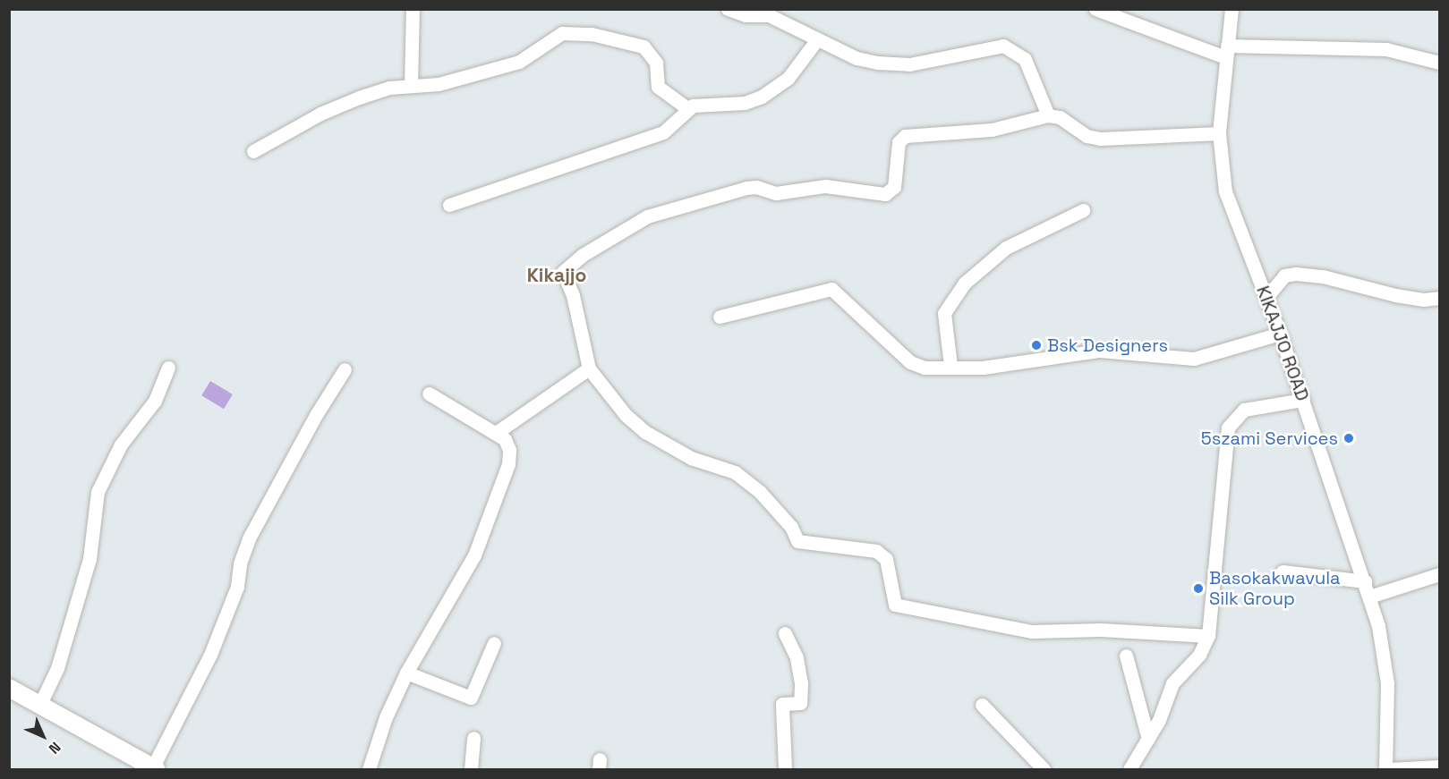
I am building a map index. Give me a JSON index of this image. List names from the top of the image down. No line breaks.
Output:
{"streets":{"street":["KIKAJJO ROAD"]},"districts":["Kikajjo"],"places":["Bsk Designers","5szami Services","Basokakwavula Silk Group"],"north":"bottom right"}
